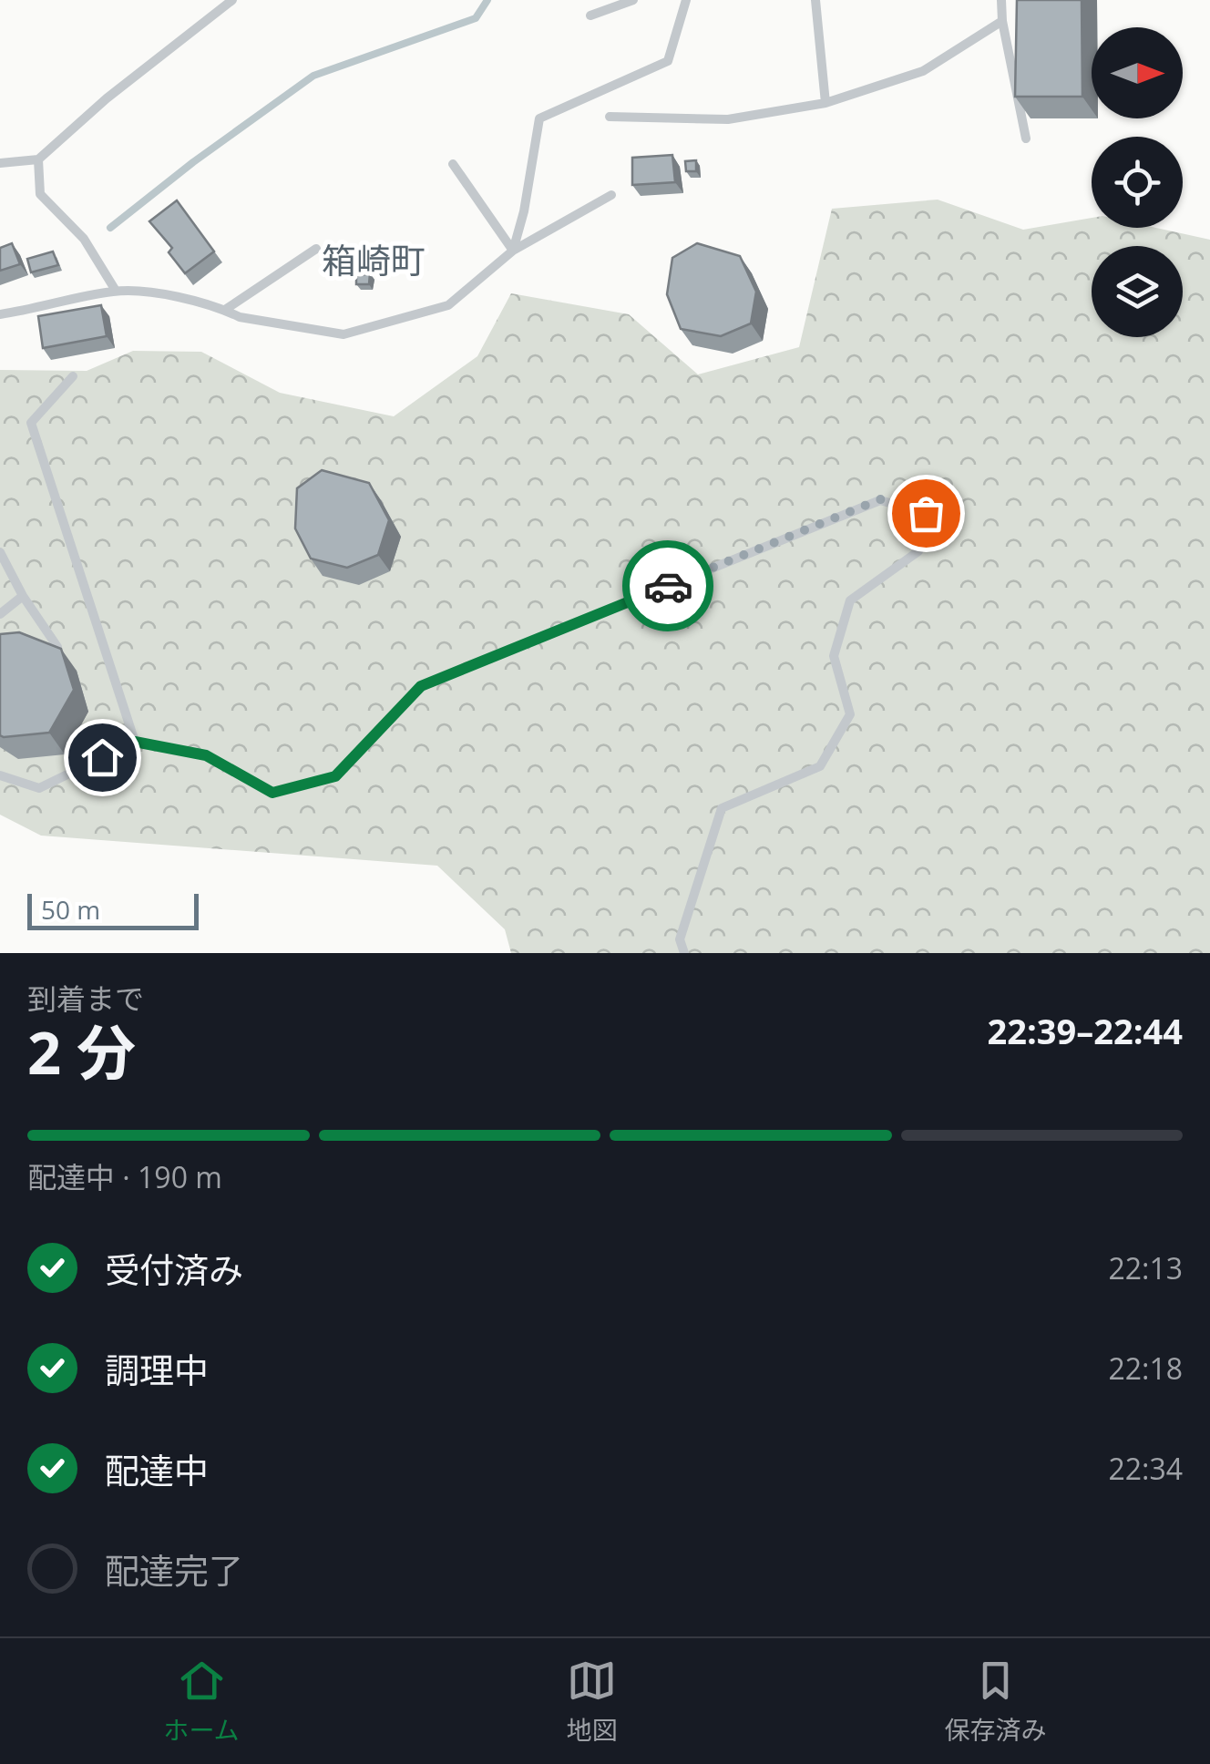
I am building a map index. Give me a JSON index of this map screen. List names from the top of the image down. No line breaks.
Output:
{"districts":["箱崎町"],"scale_bar":"50 m","north":"right","page":{"scale":"50 m","heading":["2 分","到着まで","22:39–22:44"],"bar":"配達中 · 190 m","list":[["受付済み","22:13"],["調理中","22:18"],["配達中","22:34"],"配達完了"],"tabs":["ホーム","地図","保存済み"]}}
